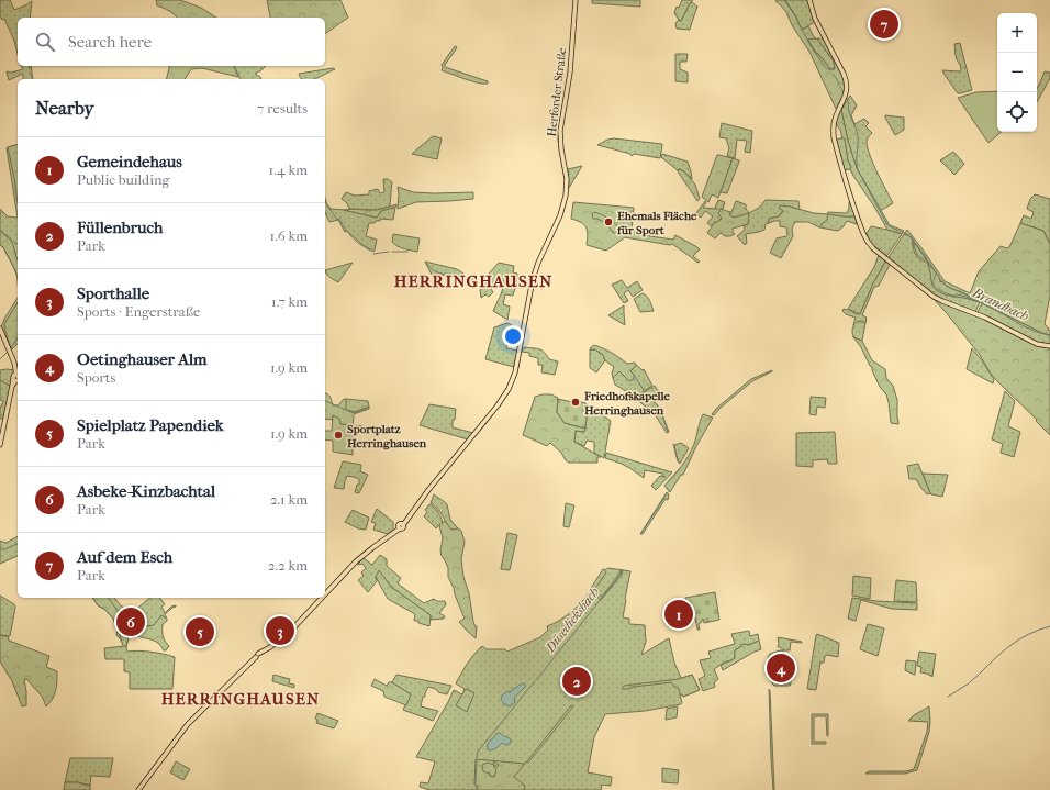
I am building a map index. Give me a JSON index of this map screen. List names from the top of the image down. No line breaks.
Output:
{"streets":{"main road":["Herforder Straße"]},"districts":["HERRINGHAUSEN","HERRINGHAUSEN"],"water":["Brandbach","Düsedieksbach"],"places":["Ehemals Fläche für Sport","Friedhofskapelle Herringhausen","Sportplatz Herringhausen"],"page":{"pins":["7","1","6","3","5","4","2"],"map_buttons":["+","−"],"search":"Search here","heading":["Nearby","7 results"],"list":[{"mark":"1","name":"Gemeindehaus","note":"Public building","value":"1.4 km"},{"mark":"2","name":"Füllenbruch","note":"Park","value":"1.6 km"},{"mark":"3","name":"Sporthalle","note":"Sports · Engerstraße","value":"1.7 km"},{"mark":"4","name":"Oetinghauser Alm","note":"Sports","value":"1.9 km"},{"mark":"5","name":"Spielplatz Papendiek","note":"Park","value":"1.9 km"},{"mark":"6","name":"Asbeke-Kinzbachtal","note":"Park","value":"2.1 km"},{"mark":"7","name":"Auf dem Esch","note":"Park","value":"2.2 km"}]}}
